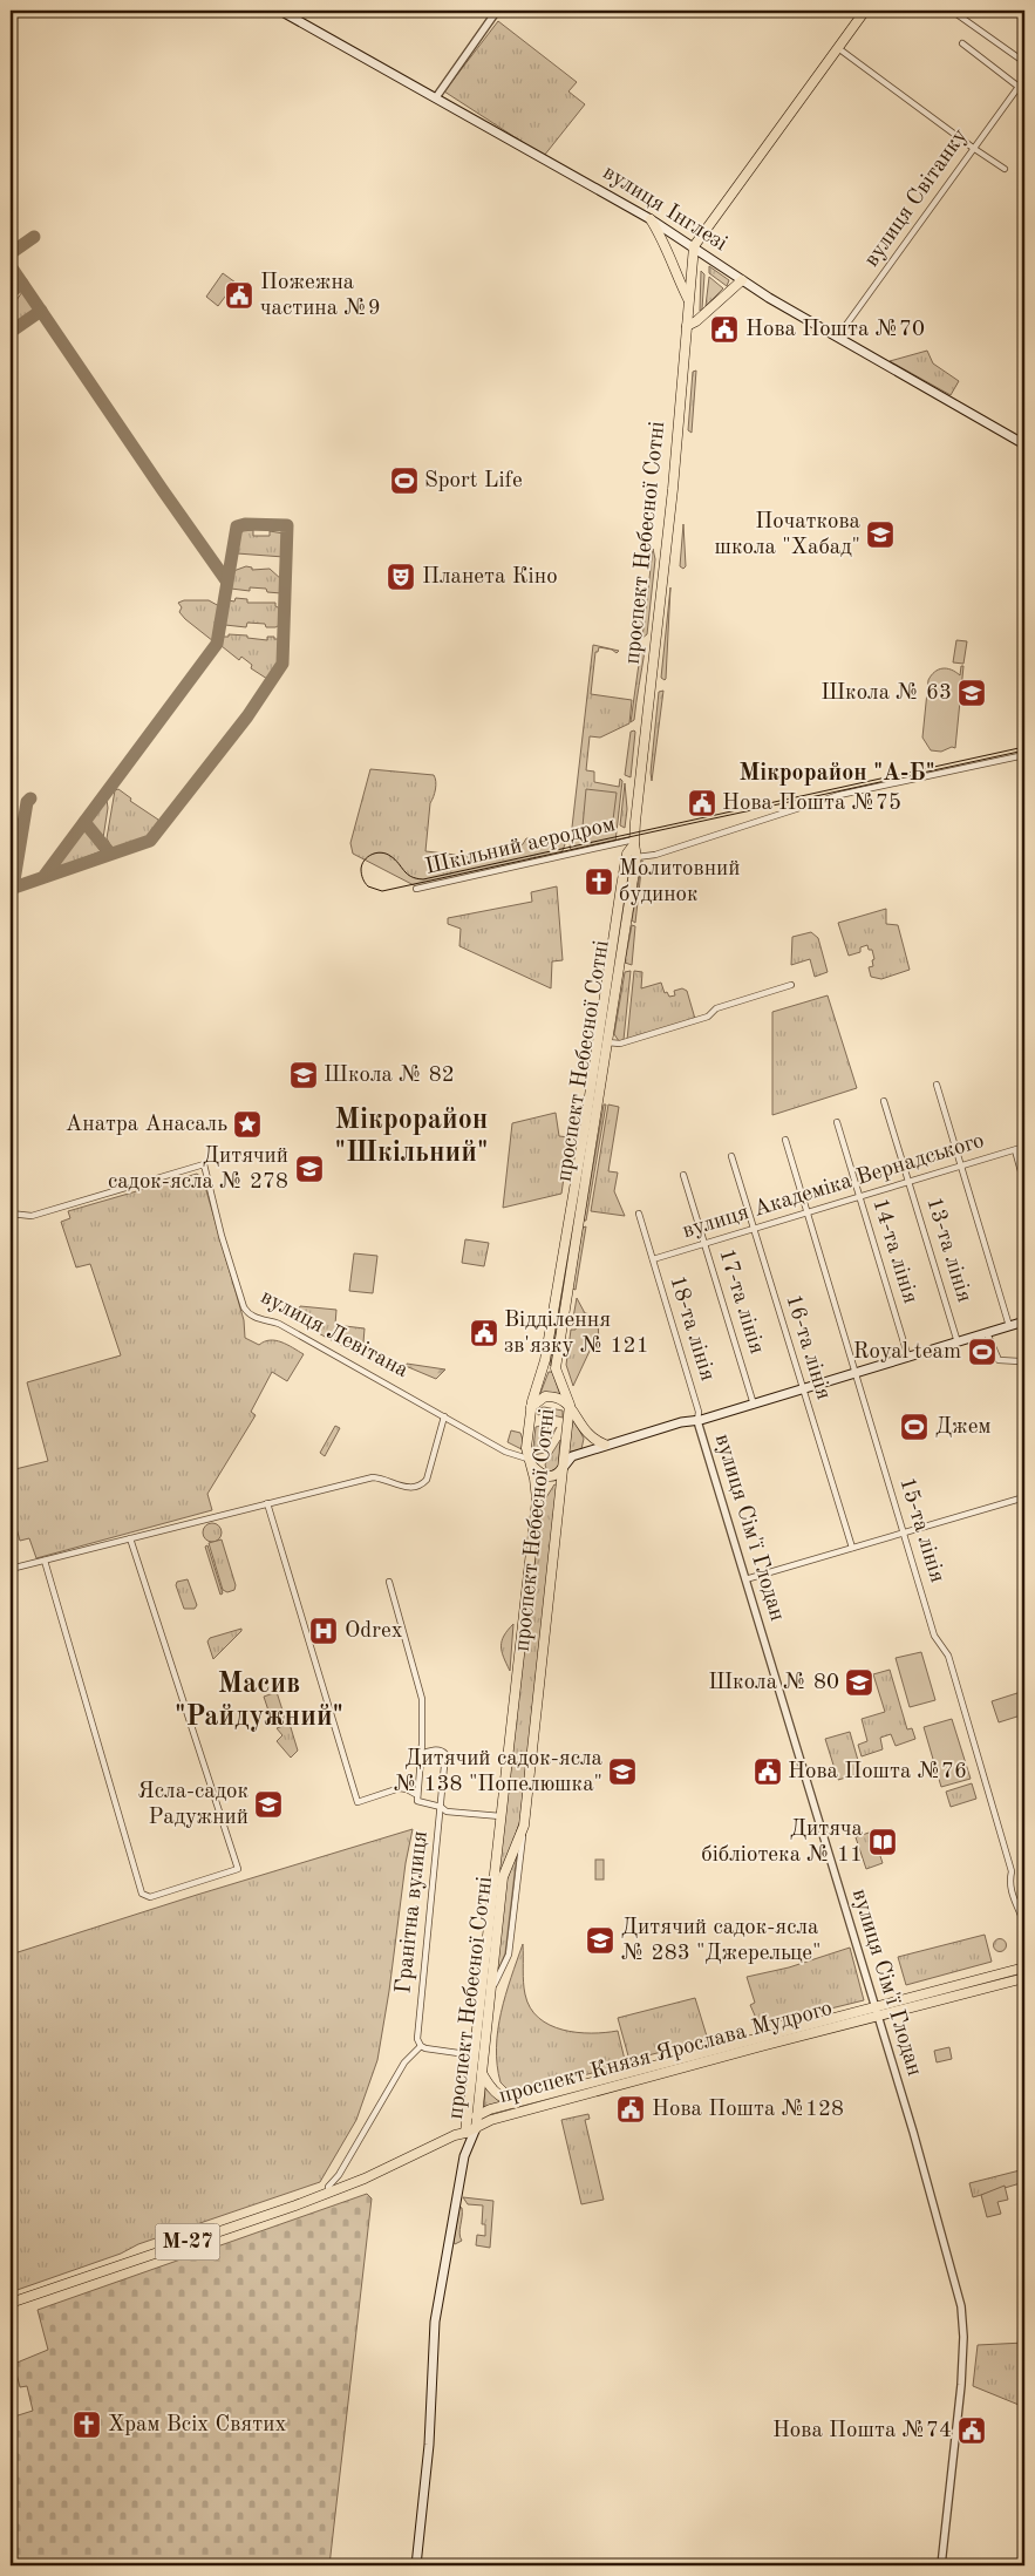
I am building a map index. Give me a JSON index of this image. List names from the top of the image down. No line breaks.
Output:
{"streets":{"main road":["вулиця Інглезі","проспект Небесної Сотні","вулиця Левітана","проспект Князя Ярослава Мудрого","М-27"],"street":["вулиця Світанку","Шкільний аеродром","вулиця Академіка Вернадського","13-та лінія","14-та лінія","17-та лінія","18-та лінія","16-та лінія","вулиця Сім'ї Глодан","15-та лінія","Гранітна вулиця"]},"crossings":[["вулиця Світанку","вулиця Інглезі"],["вулиця Інглезі","проспект Небесної Сотні"],["проспект Небесної Сотні","Шкільний аеродром"],["проспект Небесної Сотні","вулиця Левітана"],["проспект Небесної Сотні","проспект Князя Ярослава Мудрого"],["вулиця Академіка Вернадського","13-та лінія"],["вулиця Академіка Вернадського","14-та лінія"],["вулиця Академіка Вернадського","17-та лінія"],["вулиця Академіка Вернадського","18-та лінія"],["вулиця Академіка Вернадського","16-та лінія"],["вулиця Академіка Вернадського","15-та лінія"],["18-та лінія","вулиця Сім'ї Глодан"],["вулиця Сім'ї Глодан","проспект Князя Ярослава Мудрого"],["проспект Князя Ярослава Мудрого","М-27"]],"districts":["Мікрорайон \"А-Б\"","Мікрорайон \"Шкільний\"","Масив \"Райдужний\""],"places":{"public building":["Пожежна частина №9","Нова Пошта №70","Нова Пошта №75","Відділення зв'язку № 121","Нова Пошта №76","Нова Пошта №128","Нова Пошта №74"],"sports":["Sport Life","Royal team","Джем"],"school or university":["Початкова школа \"Хабад\"","Школа № 63","Школа № 82","Дитячий садок-ясла № 278","Школа № 80","Дитячий садок-ясла № 138 \"Попелюшка\"","Ясла-садок Радужний","Дитячий садок-ясла № 283 \"Джерельце\""],"theatre":["Планета Кіно"],"church":["Молитовний будинок","Храм Всіх Святих"],"place":["Анатра Анасаль"],"hospital":["Odrex"],"library":["Дитяча бібліотека № 11"]}}
